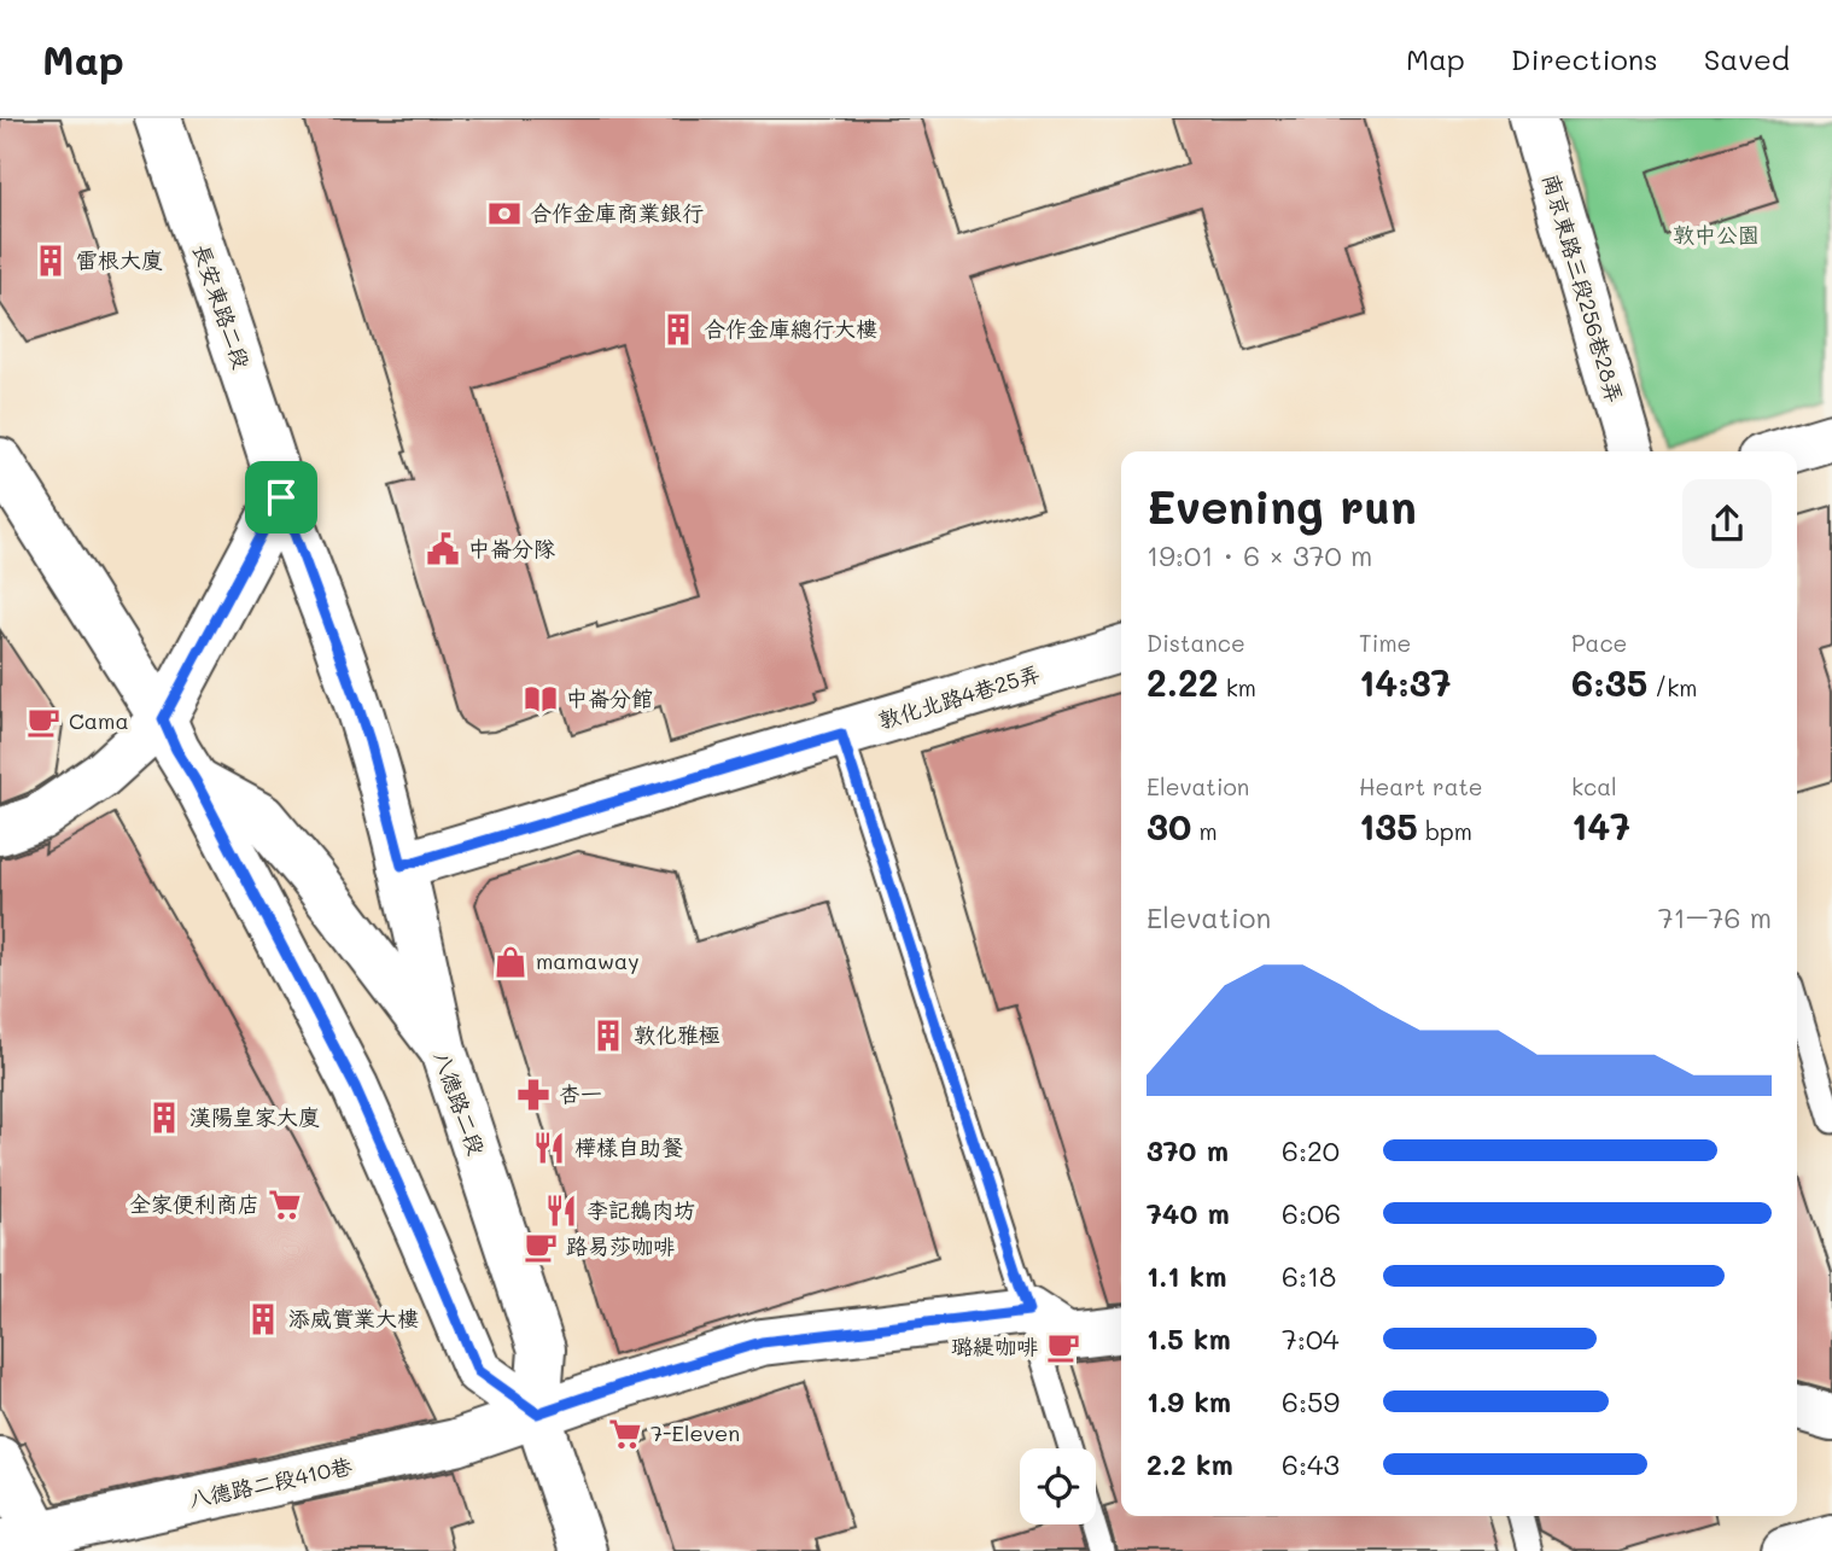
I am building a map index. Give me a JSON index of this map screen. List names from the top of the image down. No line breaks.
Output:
{"streets":{"street":["南京東路三段256巷28弄","長安東路二段","敦化北路4巷25弄","八德路二段","八德路二段410巷"]},"crossings":[["長安東路二段","敦化北路4巷25弄"],["長安東路二段","八德路二段"],["八德路二段","八德路二段410巷"]],"parks":["敦中公園"],"places":{"bank":["合作金庫商業銀行"],"building":["雷根大廈","合作金庫總行大樓","敦化雅極","漢陽皇家大廈","添威實業大樓"],"public building":["中崙分隊"],"library":["中崙分館"],"cafe":["Cama","路易莎咖啡","璐緹咖啡"],"shop":["mamaway"],"pharmacy":["杏一"],"restaurant":["樺樣自助餐","李記鵝肉坊"],"supermarket":["全家便利商店","7-Eleven"]},"page":{"header":"Map","nav":["Map","Directions","Saved"],"heading":["Evening run","19:01 · 6 × 370 m"],"stats":[["Distance","2.22 km"],["Time","14:37"],["Pace","6:35 /km"],["Elevation","30 m"],["Heart rate","135 bpm"],["kcal","147"]],"chart":["Elevation","71–76 m"],"list":[{"name":"370 m","note":"6:20"},{"name":"740 m","note":"6:06"},{"name":"1.1 km","note":"6:18"},{"name":"1.5 km","note":"7:04"},{"name":"1.9 km","note":"6:59"},{"name":"2.2 km","note":"6:43"}]}}
